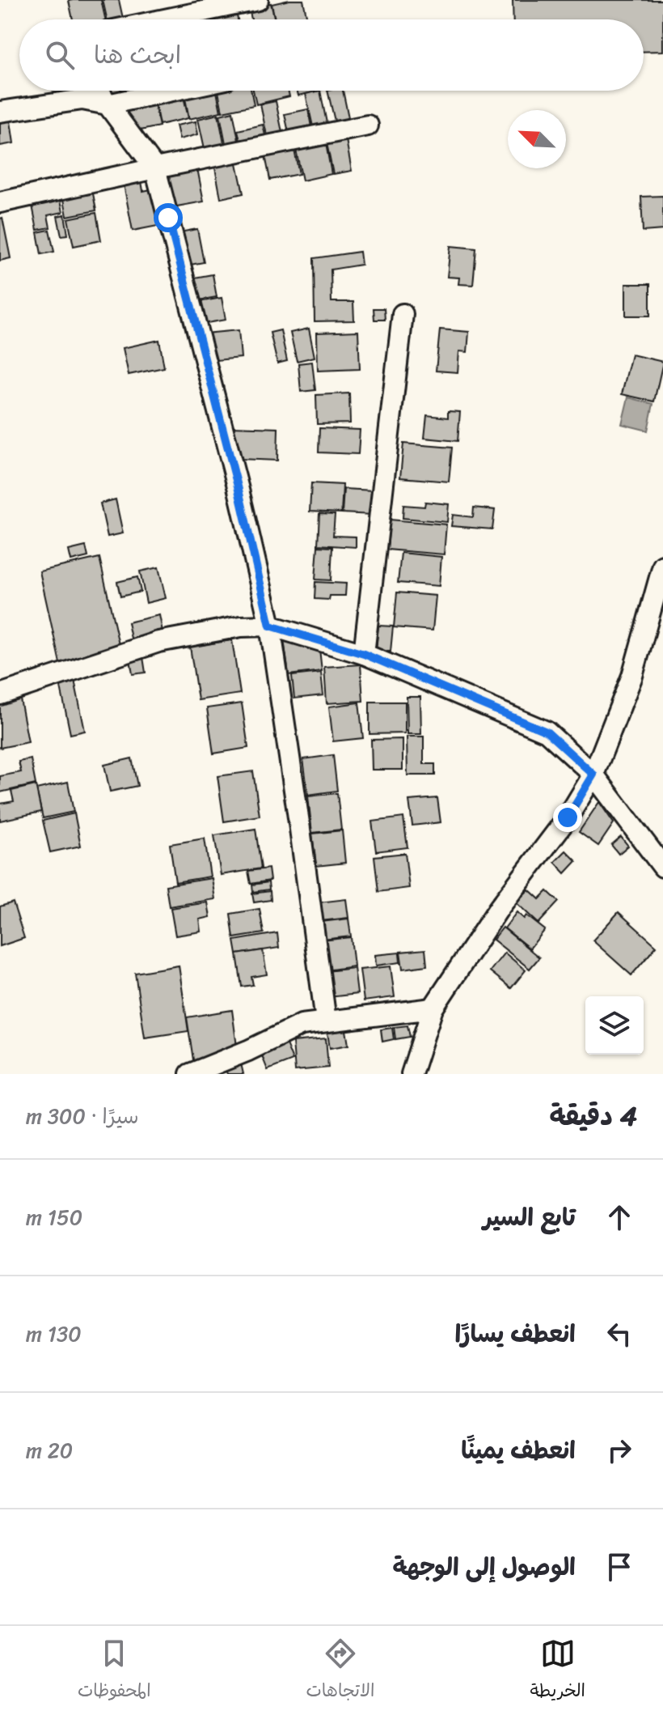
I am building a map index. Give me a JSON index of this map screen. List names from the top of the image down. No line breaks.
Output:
{"north":"top left","page":{"search":"ابحث هنا","heading":["4 دقيقة","سيرًا · 300 m"],"list":[["تابع السير","150 m"],["انعطف يسارًا","130 m"],["انعطف يمينًا","20 m"],"الوصول إلى الوجهة"],"nav":["الخريطة","الاتجاهات","المحفوظات"]}}
